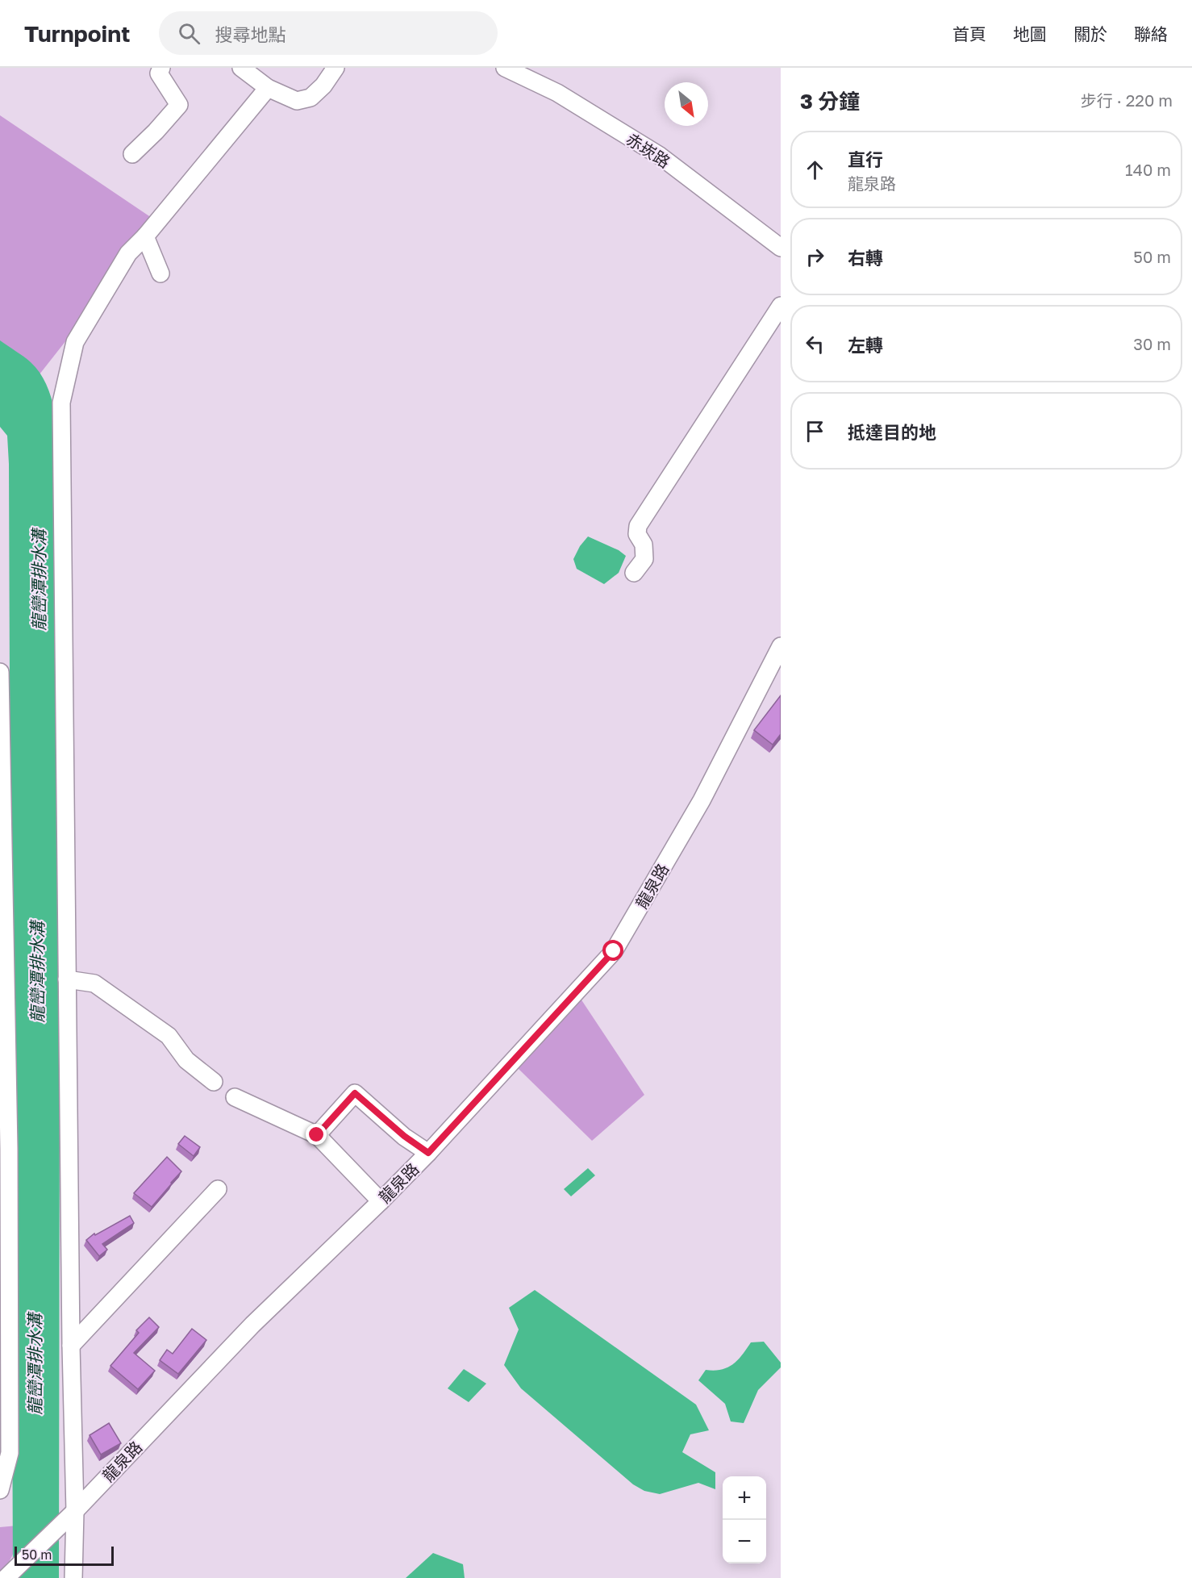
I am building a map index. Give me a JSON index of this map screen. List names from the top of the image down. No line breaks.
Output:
{"streets":{"street":["赤崁路","龍泉路"]},"water":["龍巒潭排水溝"],"scale_bar":"50 m","north":"bottom right","page":{"header":"Turnpoint","search":"搜尋地點","nav":["首頁","地圖","關於","聯絡"],"heading":["3 分鐘","步行 · 220 m"],"list":[["直行","龍泉路","140 m"],["右轉","50 m"],["左轉","30 m"],"抵達目的地"],"map_buttons":["+","−"],"scale":"50 m"}}
